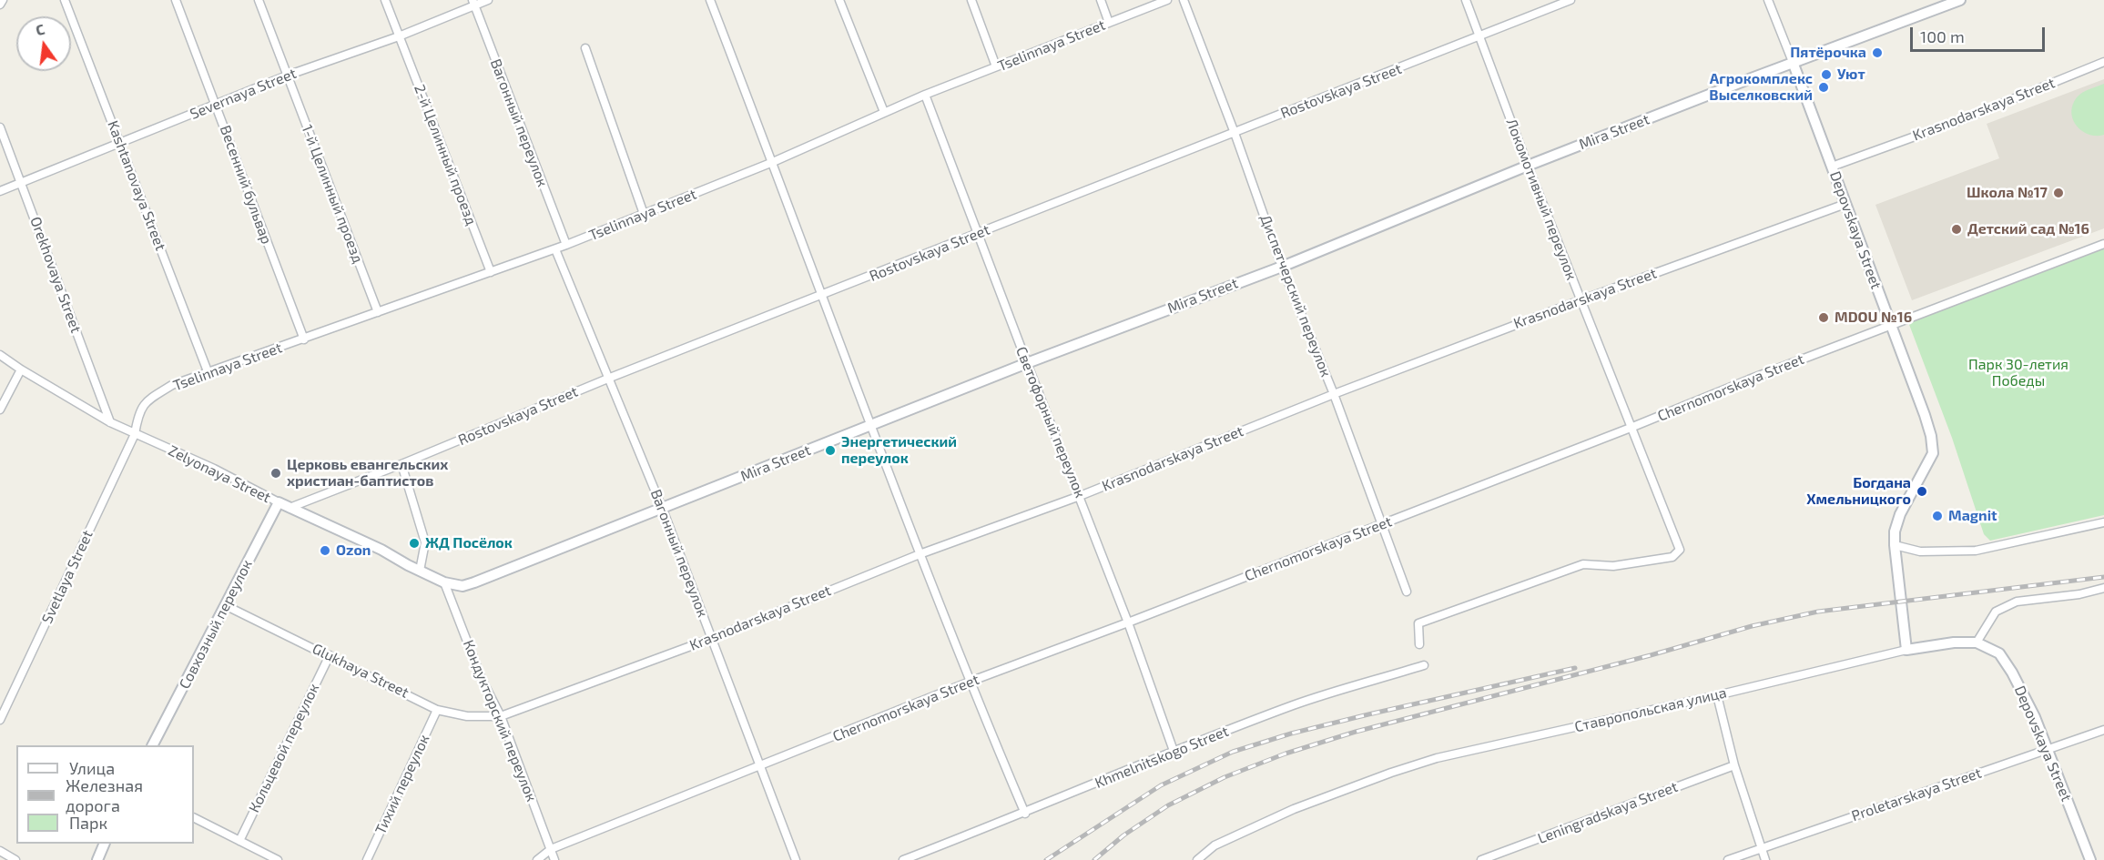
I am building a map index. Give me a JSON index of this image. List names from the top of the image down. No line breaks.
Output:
{"streets":{"street":["Tselinnaya Street","Rostovskaya Street","Severnaya Street","Krasnodarskaya Street","Вагонный переулок","Mira Street","2-й Целинный проезд","Весенний бульвар","Kashtanovaya Street","1-й Целинный проезд","Локомотивный переулок","Depovskaya Street","Orekhovaya Street","Диспетчерский переулок","Chernomorskaya Street","Светофорный переулок","Zelyonaya Street","Svetlaya Street","Совхозный переулок","Glukhaya Street","Ставропольская улица","Кондукторский переулок","Кольцевой переулок","Khmelnitskogo Street","Тихий переулок","Proletarskaya Street","Leningradskaya Street"]},"crossings":[["Tselinnaya Street","Вагонный переулок"],["Tselinnaya Street","2-й Целинный проезд"],["Tselinnaya Street","Весенний бульвар"],["Tselinnaya Street","Kashtanovaya Street"],["Tselinnaya Street","1-й Целинный проезд"],["Tselinnaya Street","Светофорный переулок"],["Tselinnaya Street","Zelyonaya Street"],["Tselinnaya Street","Svetlaya Street"],["Rostovskaya Street","Вагонный переулок"],["Rostovskaya Street","Локомотивный переулок"],["Rostovskaya Street","Диспетчерский переулок"],["Rostovskaya Street","Светофорный переулок"],["Rostovskaya Street","Zelyonaya Street"],["Severnaya Street","Вагонный переулок"],["Severnaya Street","2-й Целинный проезд"],["Severnaya Street","Весенний бульвар"],["Severnaya Street","Kashtanovaya Street"],["Severnaya Street","1-й Целинный проезд"],["Severnaya Street","Orekhovaya Street"],["Krasnodarskaya Street","Вагонный переулок"],["Krasnodarskaya Street","Локомотивный переулок"],["Krasnodarskaya Street","Depovskaya Street"],["Krasnodarskaya Street","Диспетчерский переулок"],["Krasnodarskaya Street","Светофорный переулок"],["Krasnodarskaya Street","Glukhaya Street"],["Krasnodarskaya Street","Кондукторский переулок"],["Вагонный переулок","Mira Street"],["Вагонный переулок","Chernomorskaya Street"],["Mira Street","Локомотивный переулок"],["Mira Street","Depovskaya Street"],["Mira Street","Диспетчерский переулок"],["Mira Street","Светофорный переулок"],["Mira Street","Zelyonaya Street"],["Mira Street","Кондукторский переулок"],["Локомотивный переулок","Chernomorskaya Street"],["Depovskaya Street","Chernomorskaya Street"],["Depovskaya Street","Ставропольская улица"],["Depovskaya Street","Proletarskaya Street"],["Orekhovaya Street","Zelyonaya Street"],["Диспетчерский переулок","Chernomorskaya Street"],["Chernomorskaya Street","Светофорный переулок"],["Chernomorskaya Street","Кондукторский переулок"],["Светофорный переулок","Khmelnitskogo Street"],["Zelyonaya Street","Svetlaya Street"],["Zelyonaya Street","Совхозный переулок"],["Zelyonaya Street","Кондукторский переулок"],["Совхозный переулок","Glukhaya Street"],["Glukhaya Street","Кондукторский переулок"],["Glukhaya Street","Кольцевой переулок"],["Glukhaya Street","Тихий переулок"]],"parks":["Парк 30-летия Победы"],"places":["Пятёрочка","Уют","Агрокомплекс Выселковский","Школа №17","Детский сад №16","MDOU №16","Энергетический переулок","Церковь евангельских христиан-баптистов","Богдана Хмельницкого","Magnit","ЖД Посёлок","Ozon"],"legend":["Улица","Железная дорога","Парк"],"scale_bar":"100 m","north":"top"}
